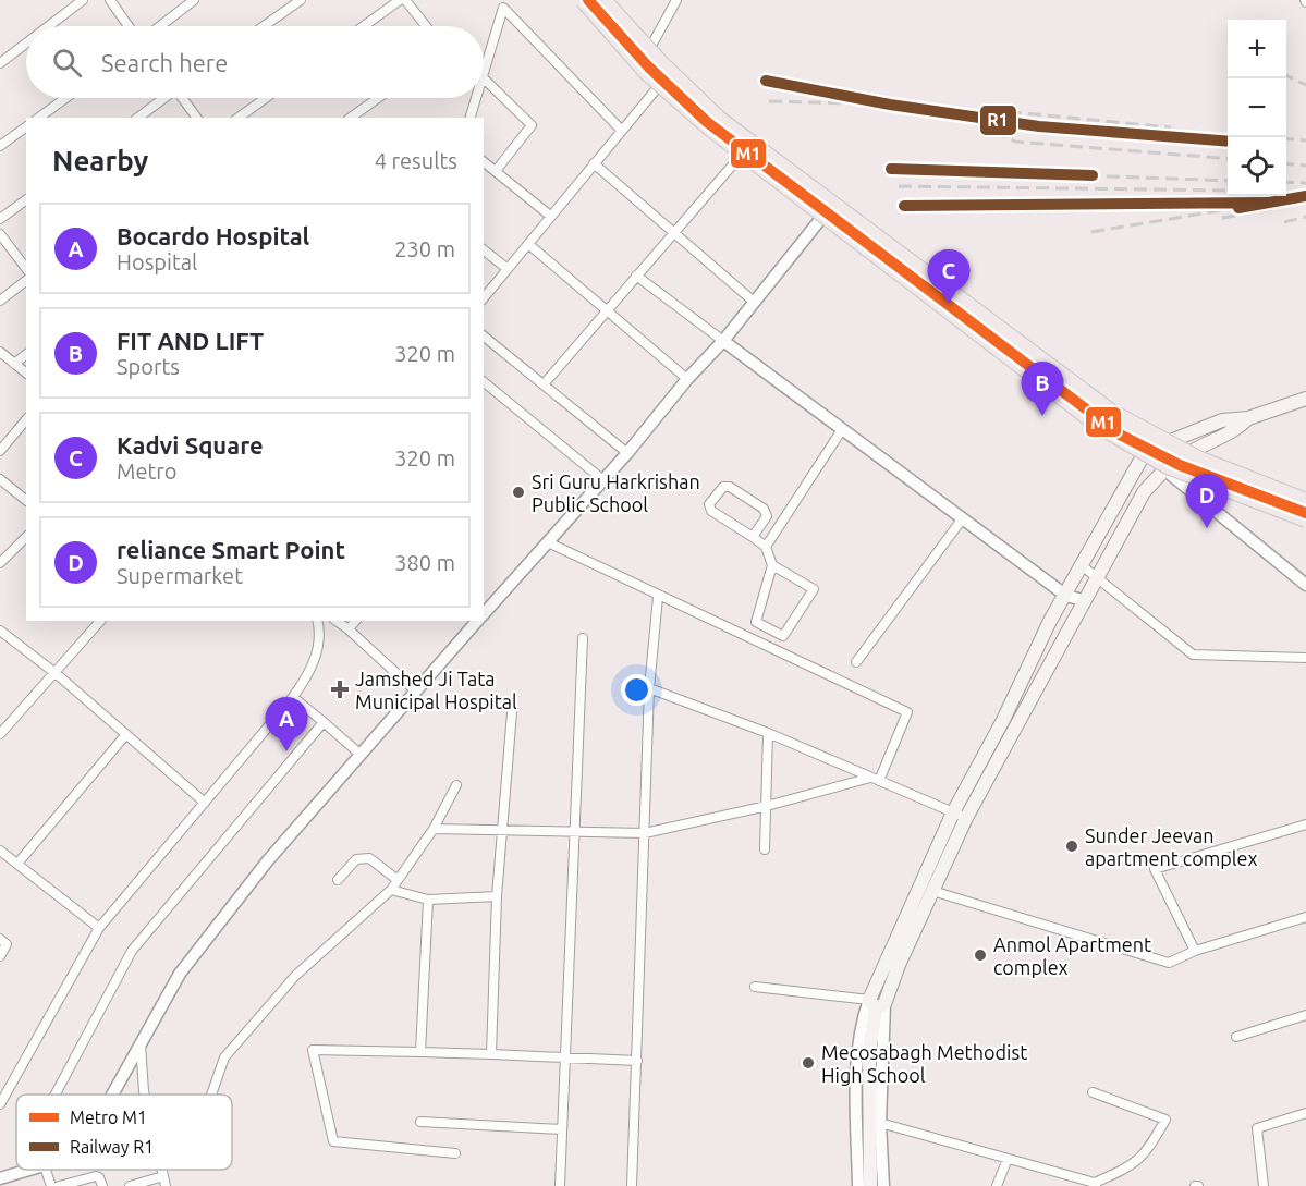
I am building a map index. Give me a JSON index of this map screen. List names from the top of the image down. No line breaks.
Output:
{"places":{"other":["Sri Guru Harkrishan Public School","Sunder Jeevan apartment complex","Anmol Apartment complex","Mecosabagh Methodist High School"],"health":["Jamshed Ji Tata Municipal Hospital"]},"lines":["metro line M1","rail line R1"],"legend":["Metro M1","Railway R1"],"page":{"map_buttons":["+","−"],"search":"Search here","heading":["Nearby","4 results"],"list":[{"mark":"A","name":"Bocardo Hospital","note":"Hospital","value":"230 m"},{"mark":"B","name":"FIT AND LIFT","note":"Sports","value":"320 m"},{"mark":"C","name":"Kadvi Square","note":"Metro","value":"320 m"},{"mark":"D","name":"reliance Smart Point","note":"Supermarket","value":"380 m"}],"pins":["C","B","D","A"]}}
